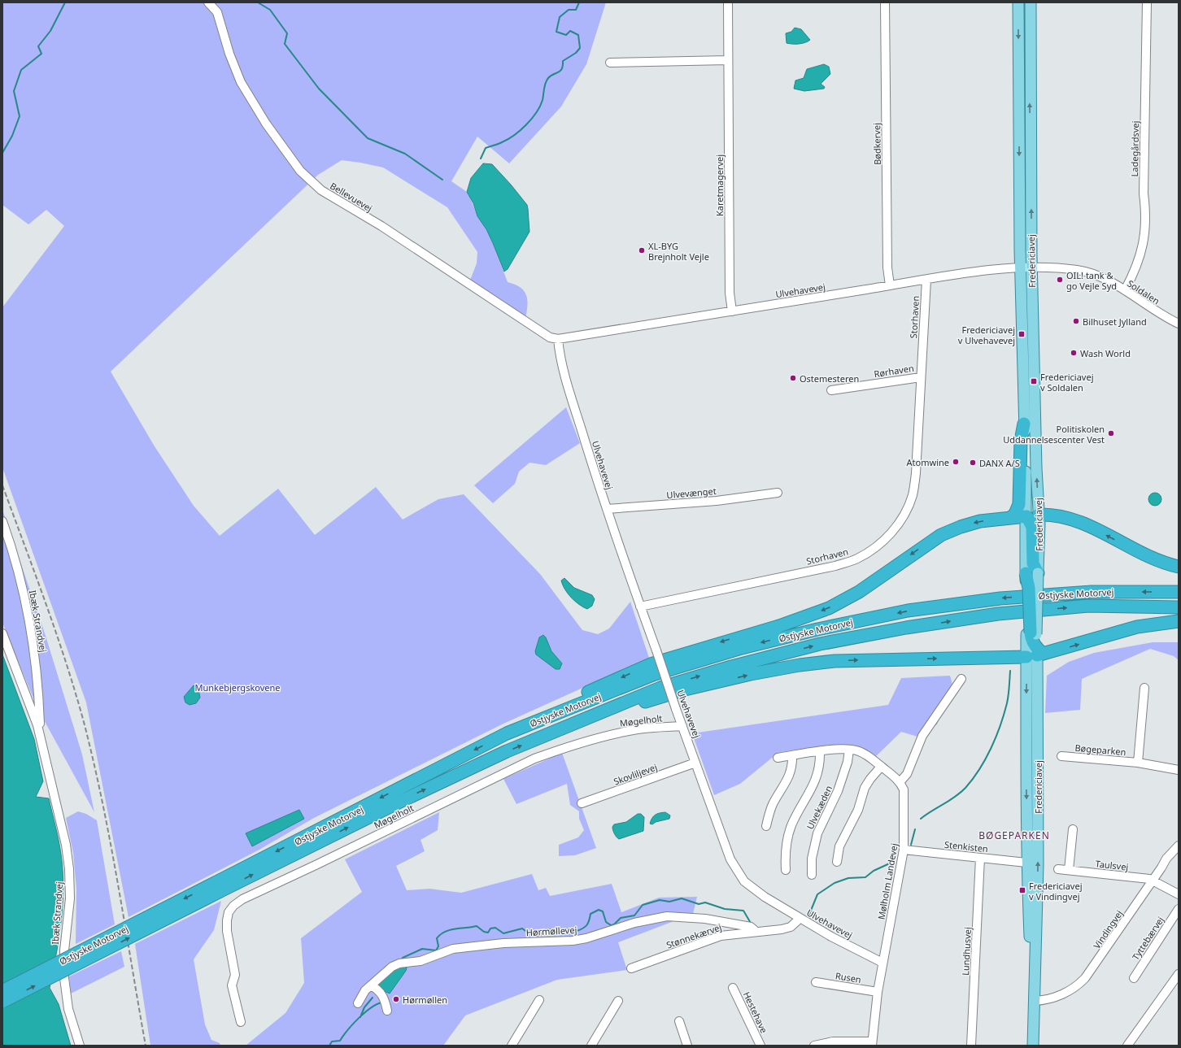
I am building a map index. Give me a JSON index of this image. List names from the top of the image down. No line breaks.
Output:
{"streets":{"highway":["Østjyske Motorvej"],"main road":["Fredericiavej"],"street":["Bødkervej","Ladegårdsvej","Karetmagervej","Bellevuevej","Ulvehavevej","Soldalen","Storhaven","Rørhaven","Ulvevænget","Ibæk Strandvej","Møgelholt","Bøgeparken","Skovliljevej","Ulvekæden","Stenkisten","Taulsvej","Mølholm Landevej","Vindingvej","Hørmøllevej","Stønnekærvej","Tyttebærvej","Lundhusvej","Rusen","Hestehave"]},"crossings":[["Bødkervej","Ulvehavevej"],["Ladegårdsvej","Soldalen"],["Karetmagervej","Ulvehavevej"],["Bellevuevej","Ulvehavevej"],["Fredericiavej","Ulvehavevej"],["Fredericiavej","Soldalen"],["Fredericiavej","Stenkisten"],["Fredericiavej","Vindingvej"],["Ulvehavevej","Soldalen"],["Ulvehavevej","Storhaven"],["Ulvehavevej","Ulvevænget"],["Ulvehavevej","Møgelholt"],["Ulvehavevej","Skovliljevej"],["Ulvehavevej","Mølholm Landevej"],["Ulvehavevej","Stønnekærvej"],["Storhaven","Rørhaven"],["Stenkisten","Mølholm Landevej"],["Stenkisten","Lundhusvej"],["Taulsvej","Vindingvej"],["Mølholm Landevej","Rusen"],["Hørmøllevej","Stønnekærvej"]],"districts":["BØGEPARKEN"],"parks":["Munkebjergskovene"],"places":{"other":["XL-BYG Brejnholt Vejle","OIL! tank & go Vejle Syd","Bilhuset Jylland","Wash World","Ostemesteren","Politiskolen Uddannelsescenter Vest","Atomwine","DANX A/S","Hørmøllen"],"transit":["Fredericiavej v Ulvehavevej","Fredericiavej v Soldalen","Fredericiavej v Vindingvej"]}}
